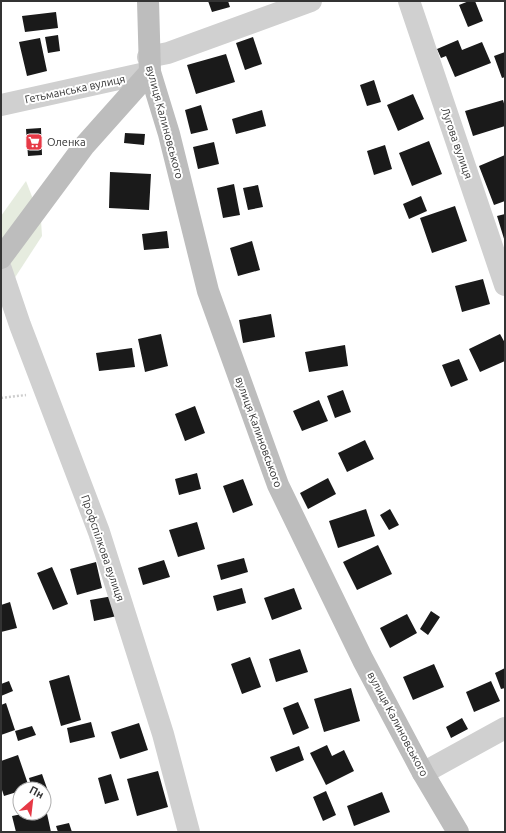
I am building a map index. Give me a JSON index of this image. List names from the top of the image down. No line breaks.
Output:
{"streets":{"main road":["вулиця Калиновського"],"street":["Гетьманська вулиця","Лугова вулиця","Профспілкова вулиця"]},"crossings":[["Гетьманська вулиця","вулиця Калиновського"]],"places":{"supermarket":["Оленка"]},"north":"top right"}
